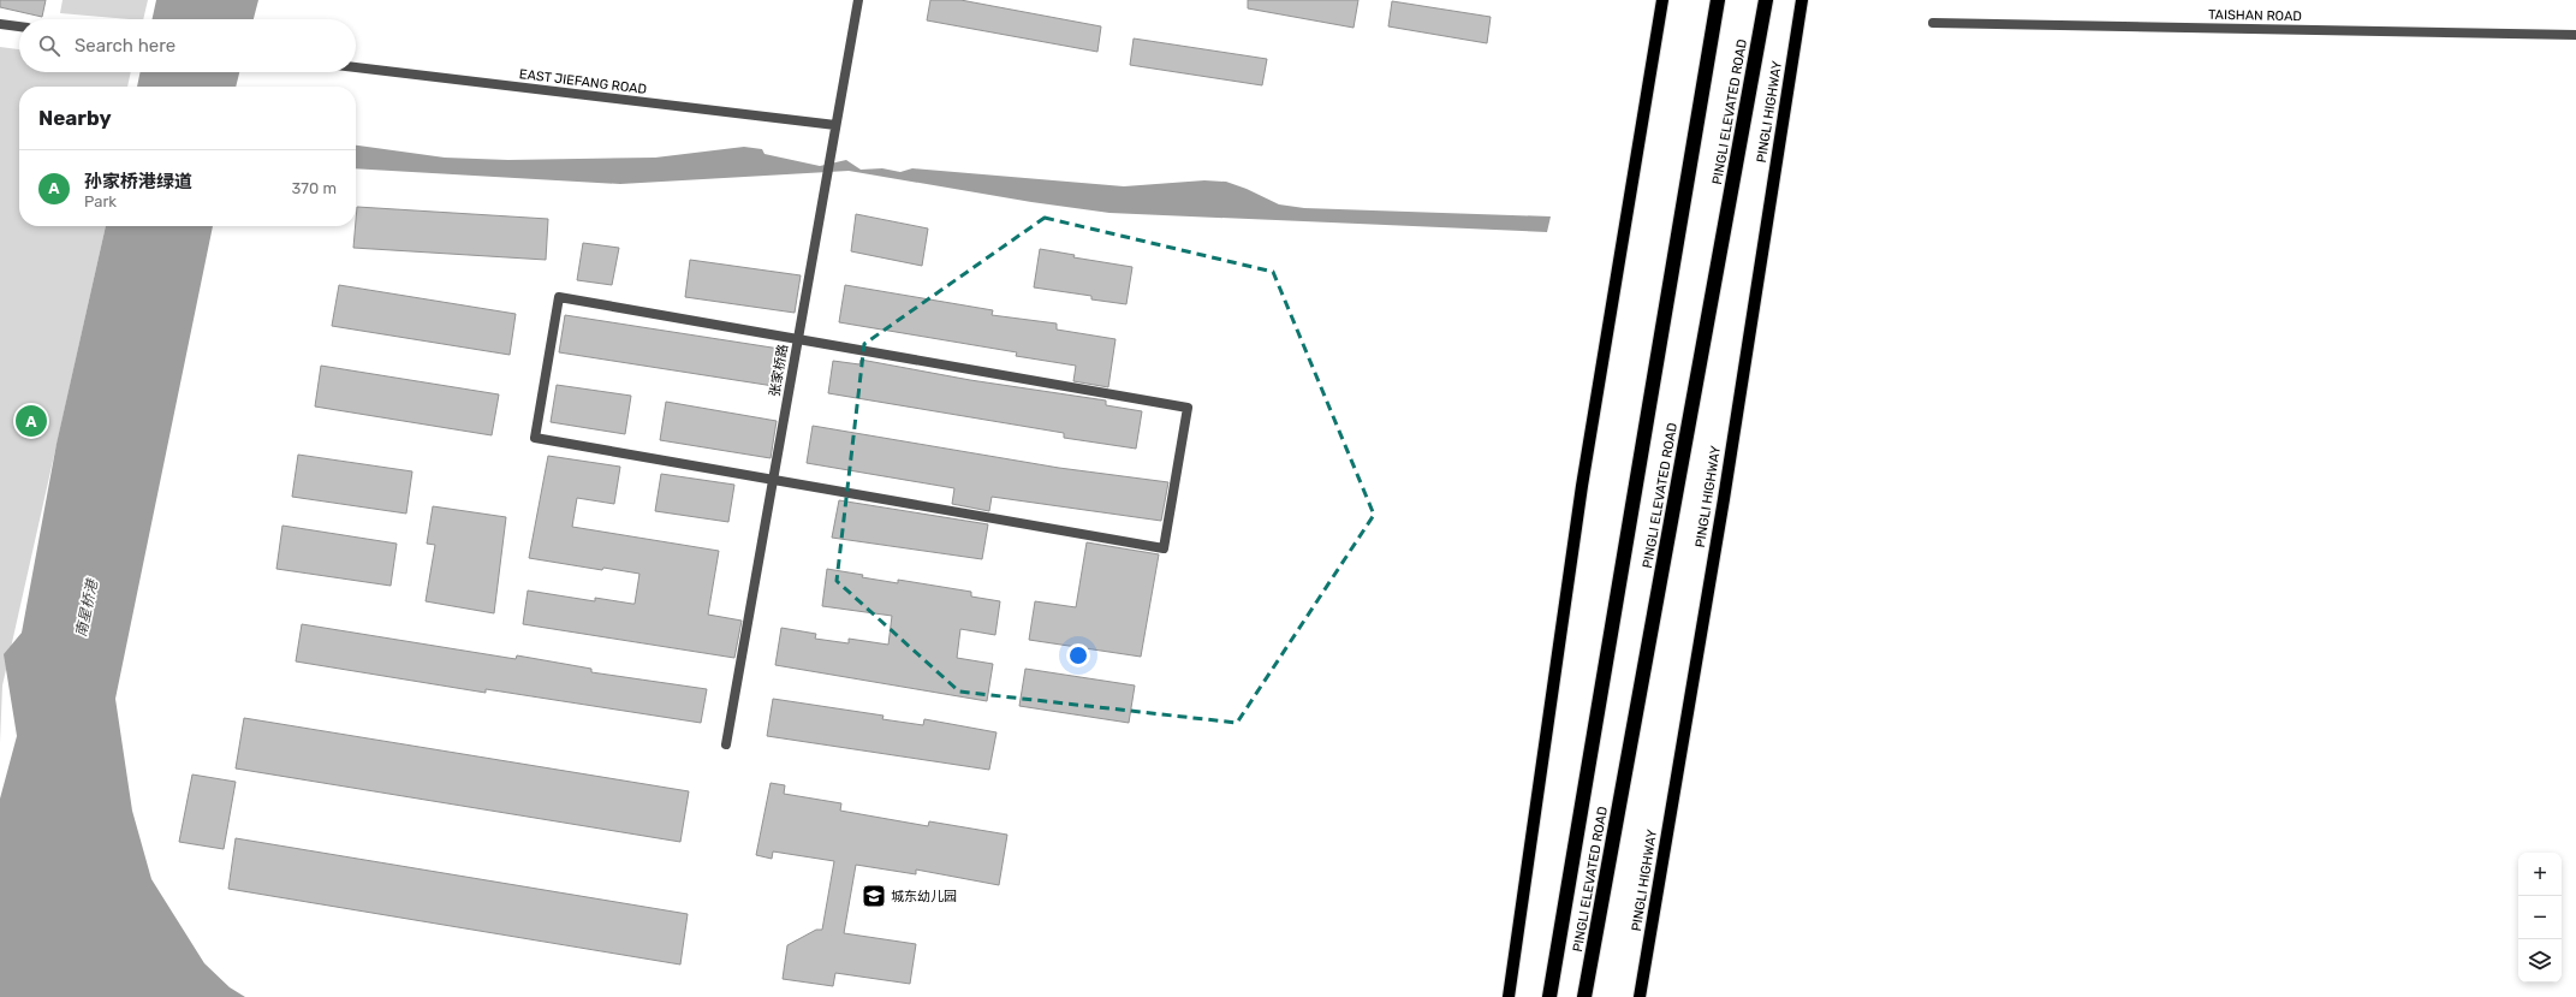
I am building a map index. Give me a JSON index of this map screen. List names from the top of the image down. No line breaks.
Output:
{"streets":{"highway":["PINGLI ELEVATED ROAD"],"main road":["PINGLI HIGHWAY"],"street":["TAISHAN ROAD","EAST JIEFANG ROAD","张家桥路"]},"crossings":[["EAST JIEFANG ROAD","张家桥路"]],"water":["南星桥港"],"places":{"school or university":["城东幼儿园"]},"page":{"search":"Search here","heading":"Nearby","list":[{"mark":"A","name":"孙家桥港绿道","note":"Park","value":"370 m"}],"pins":"A","map_buttons":["+","−"]}}
